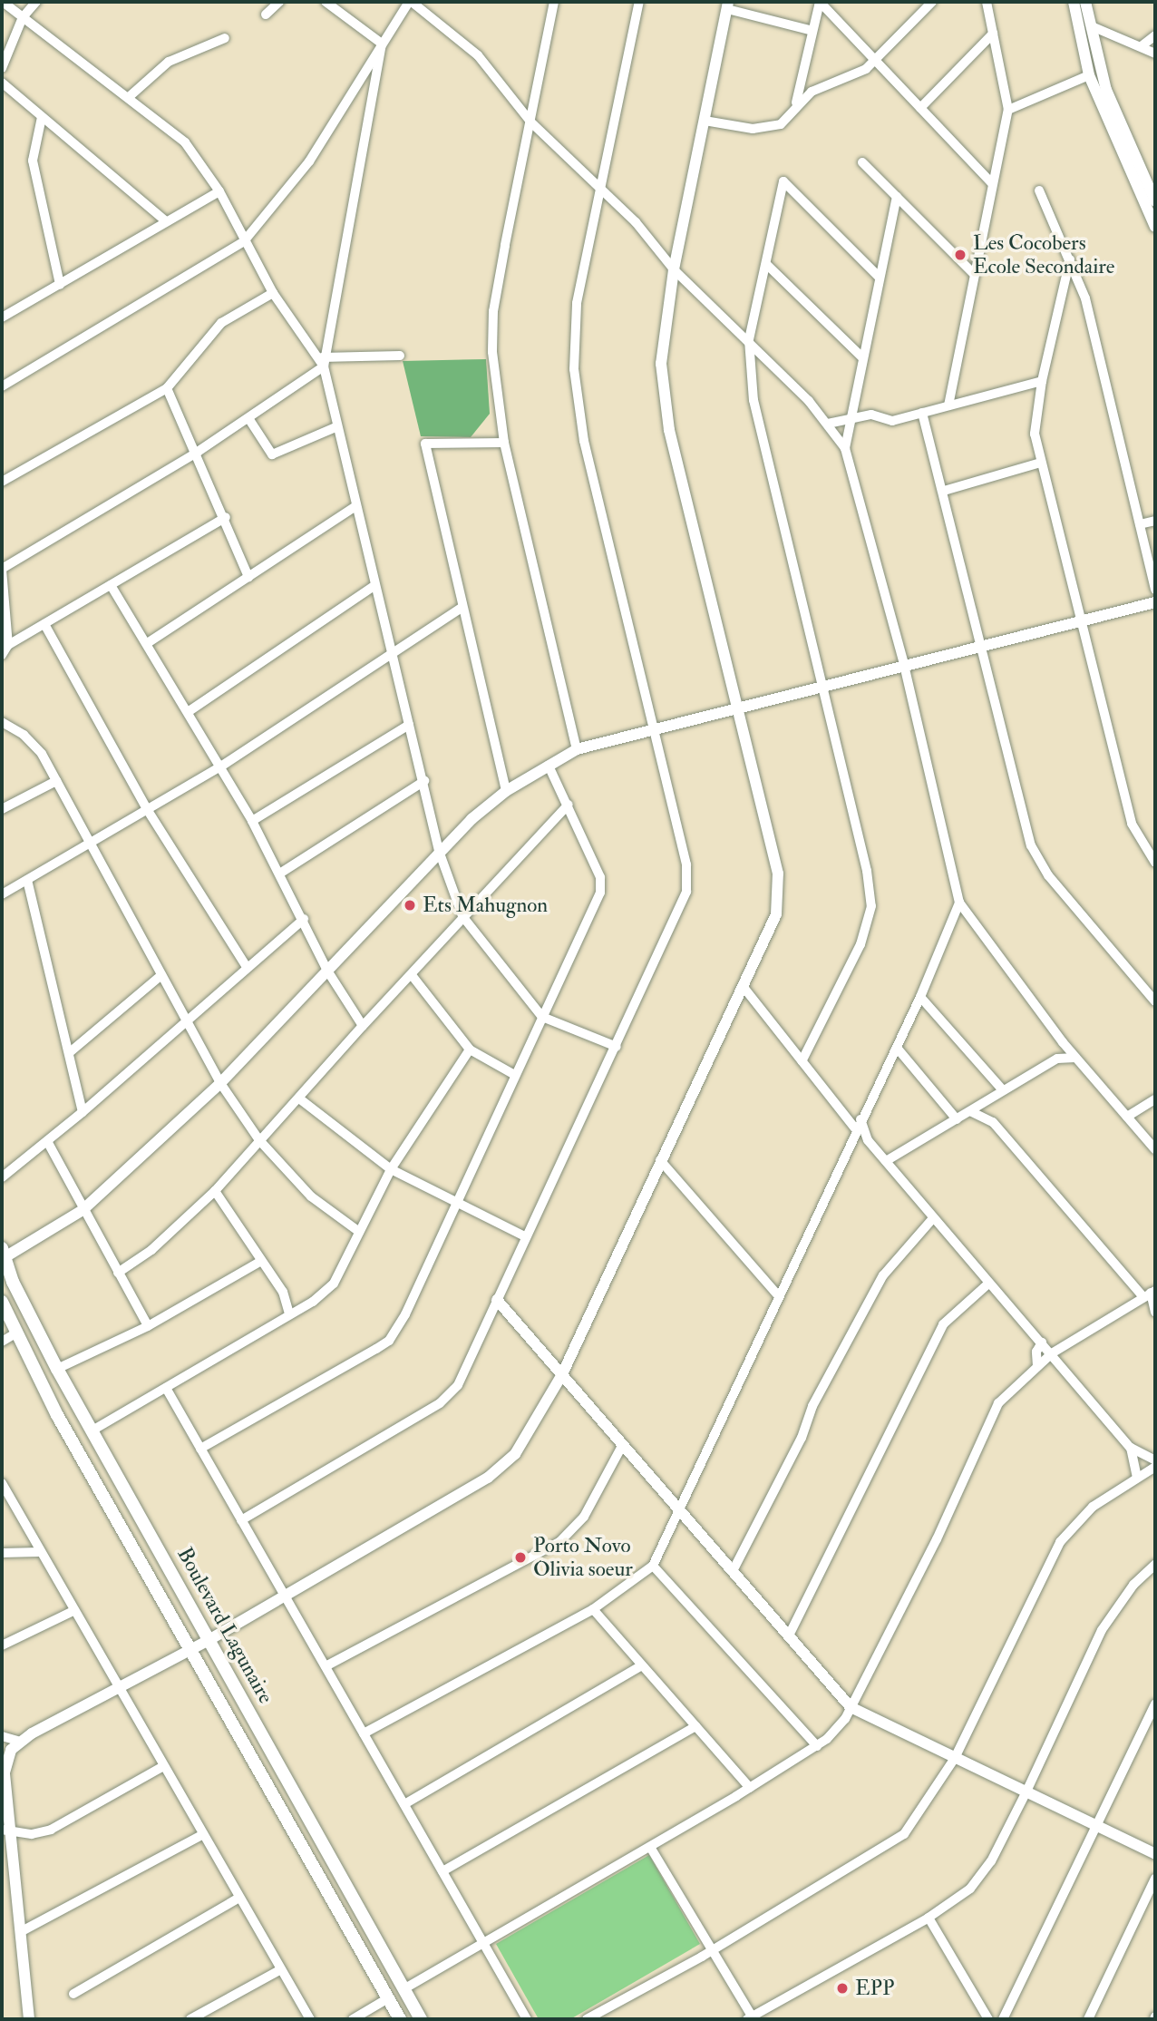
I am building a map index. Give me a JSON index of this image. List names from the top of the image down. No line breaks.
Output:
{"streets":{"main road":["Boulevard Lagunaire"]},"places":["Les Cocobers Ecole Secondaire","Ets Mahugnon","Porto Novo Olivia soeur","EPP"]}
